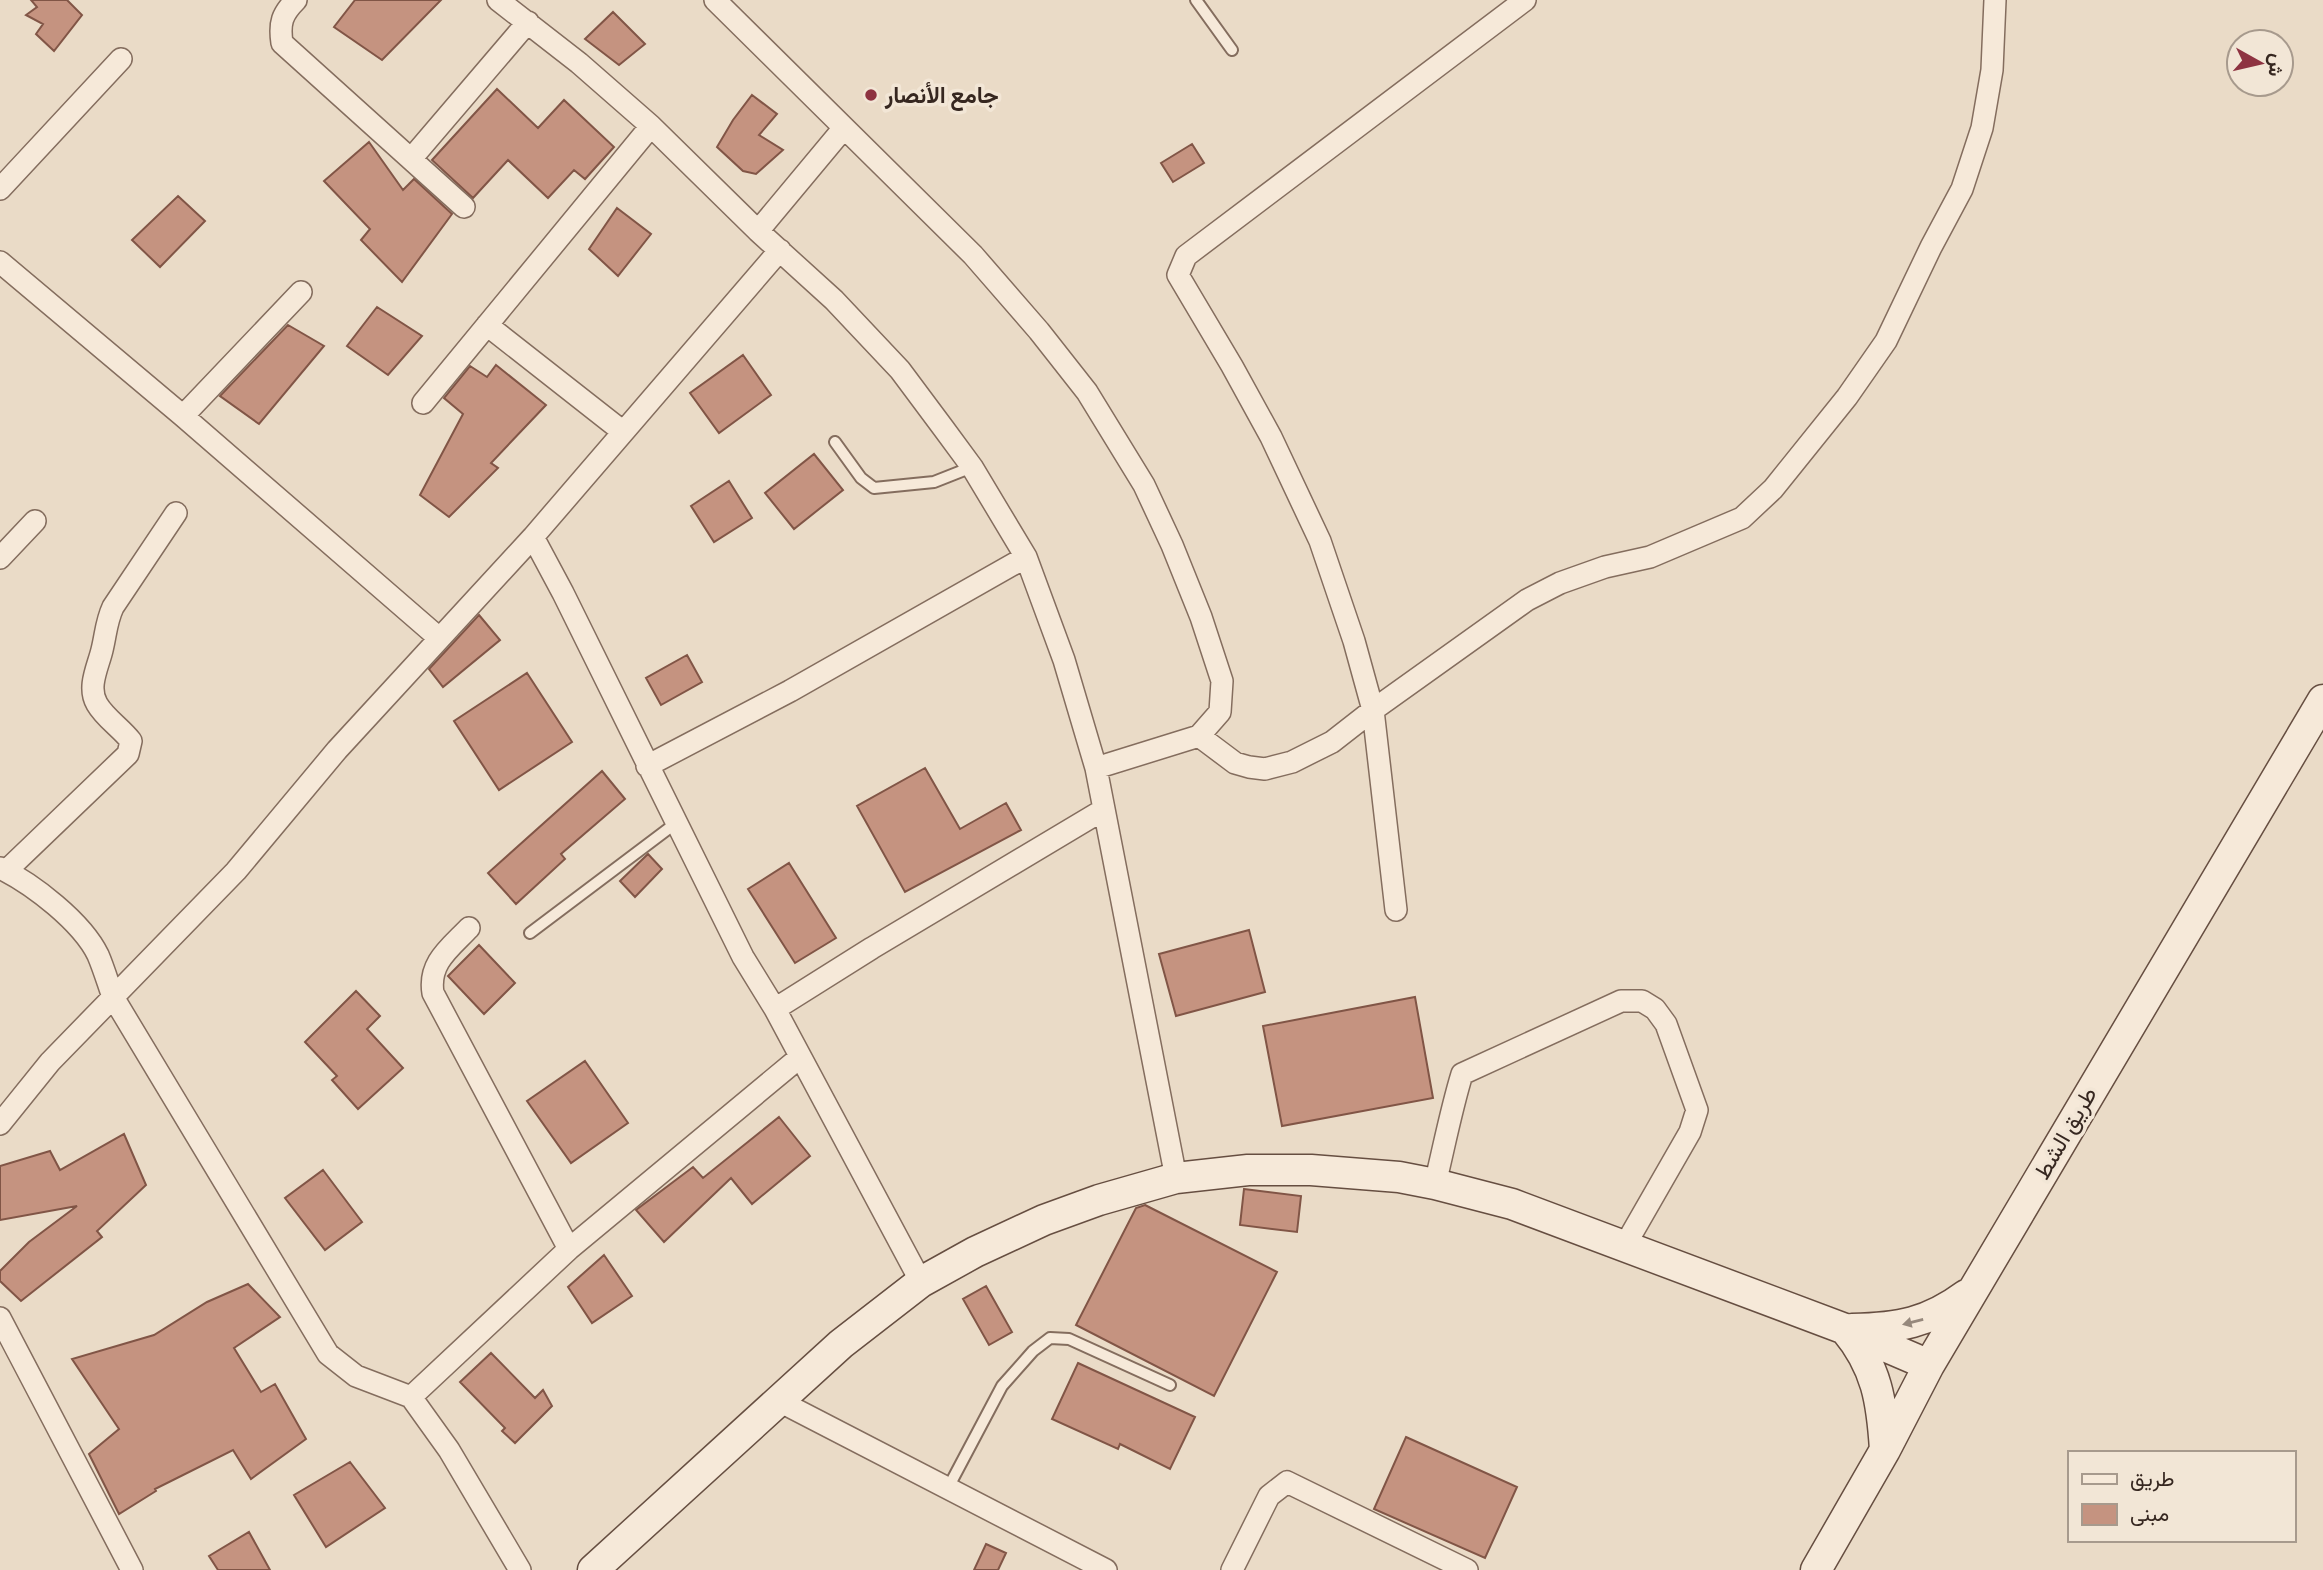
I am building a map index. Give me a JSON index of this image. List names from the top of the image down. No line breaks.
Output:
{"streets":{"street":["طريق الشط"]},"places":["جامع الأنصار"],"legend":["طريق","مبنى"],"north":"right"}
